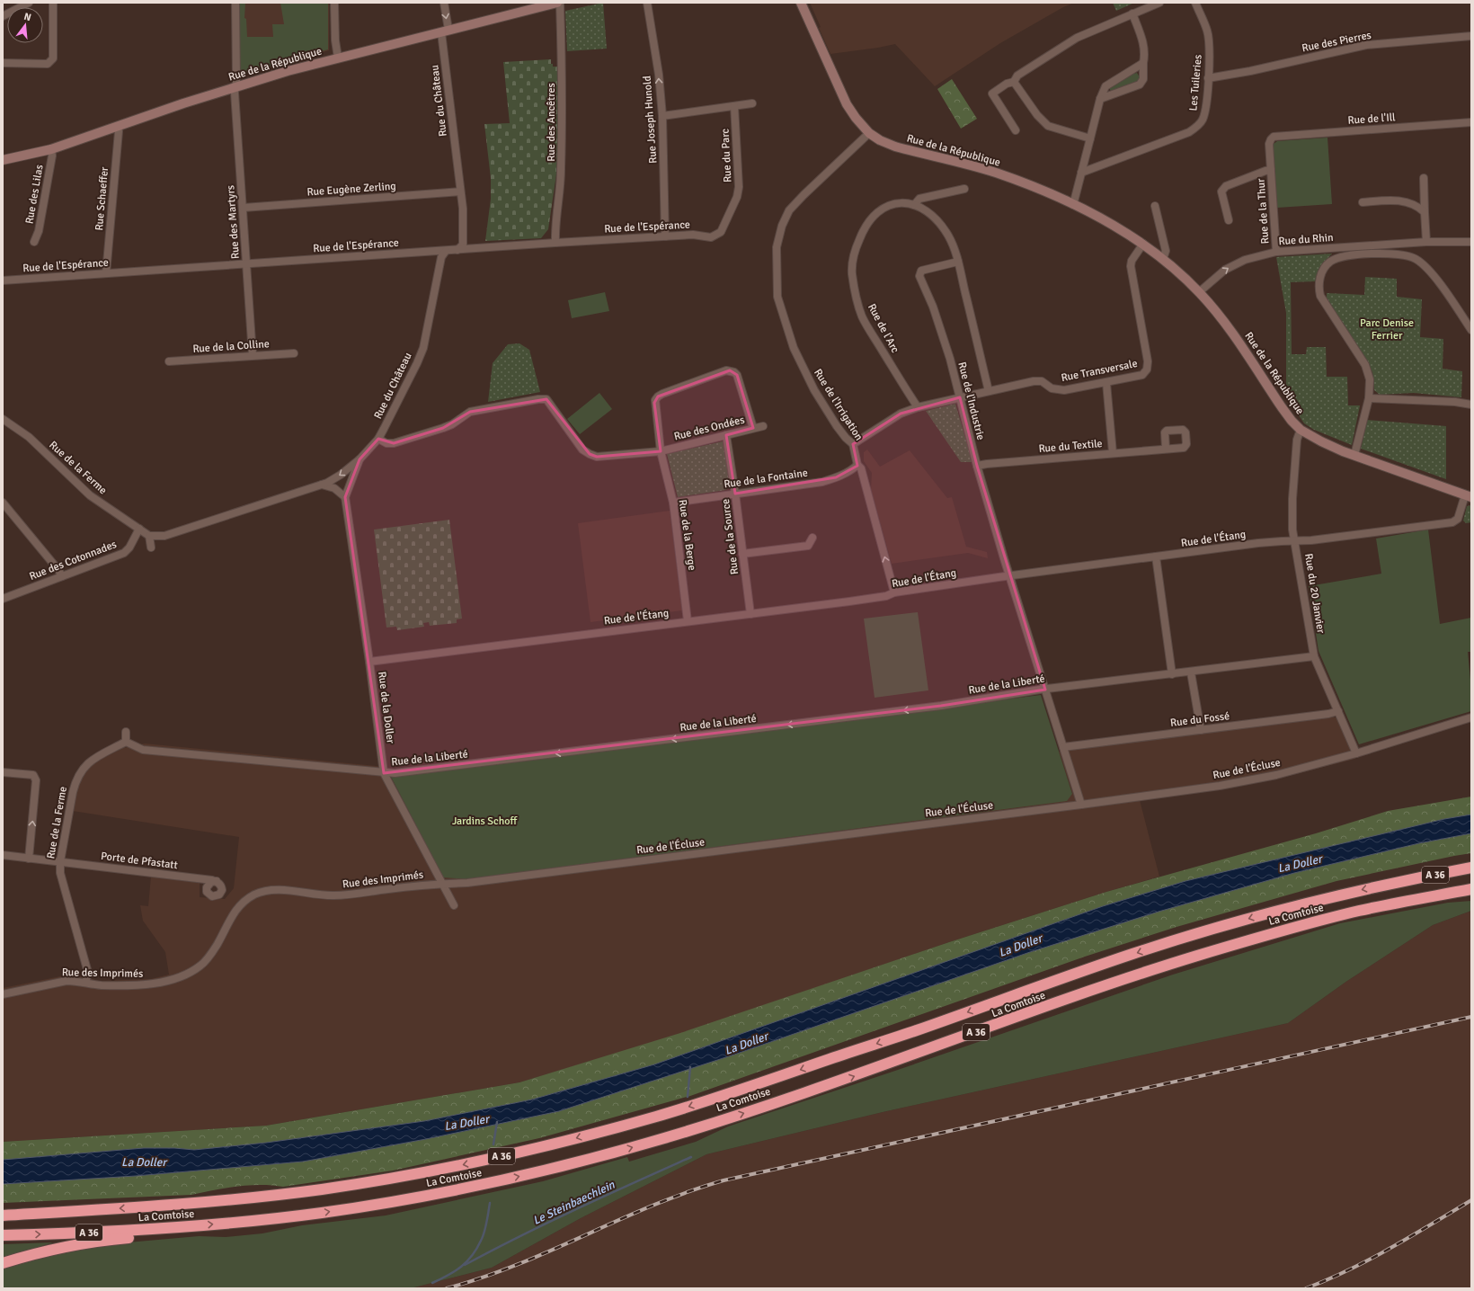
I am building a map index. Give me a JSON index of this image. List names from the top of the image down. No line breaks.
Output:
{"streets":{"highway":["A 36","La Comtoise"],"main road":["Rue de la République"],"street":["Rue des Pierres","Les Tuileries","Rue du Château","Rue de l'Ill","Rue Joseph Hunold","Rue des Ancêtres","Rue du Parc","Rue Eugène Zerling","Rue des Lilas","Rue Schaeffer","Rue de la Thur","Rue des Martyrs","Rue de l'Espérance","Rue du Rhin","Rue de l'Arc","Rue de la Colline","Rue Transversale","Rue de l'Industrie","Rue de l'Irrigation","Rue des Ondées","Rue du Textile","Rue de la Ferme","Rue de la Fontaine","Rue de la Berge","Rue de la Source","Rue de l'Étang","Rue des Cotonnades","Rue du 20 Janvier","Rue de la Liberté","Rue de la Doller","Rue du Fossé","Rue de l'Écluse","Porte de Pfastatt","Rue des Imprimés"]},"crossings":[["Rue des Pierres","Les Tuileries"],["Rue de la République","Rue du Château"],["Rue de la République","Rue des Ancêtres"],["Rue de la République","Rue des Lilas"],["Rue de la République","Rue Schaeffer"],["Rue de la République","Rue des Martyrs"],["Rue de la République","Rue du Rhin"],["Rue de la République","Rue Transversale"],["Rue de la République","Rue de l'Irrigation"],["Rue de la République","Rue de l'Étang"],["Rue de la République","Rue du 20 Janvier"],["Rue du Château","Rue Eugène Zerling"],["Rue du Château","Rue de l'Espérance"],["Rue du Château","Rue des Ondées"],["Rue du Château","Rue de la Ferme"],["Rue du Château","Rue de la Doller"],["Rue de l'Ill","Rue de la Thur"],["Rue Joseph Hunold","Rue de l'Espérance"],["Rue des Ancêtres","Rue de l'Espérance"],["Rue du Parc","Rue de l'Espérance"],["Rue Eugène Zerling","Rue des Martyrs"],["Rue Schaeffer","Rue de l'Espérance"],["Rue de la Thur","Rue du Rhin"],["Rue des Martyrs","Rue de l'Espérance"],["Rue des Martyrs","Rue de la Colline"],["Rue de l'Arc","Rue Transversale"],["Rue de l'Arc","Rue de l'Industrie"],["Rue Transversale","Rue de l'Industrie"],["Rue Transversale","Rue de l'Irrigation"],["Rue de l'Industrie","Rue du Textile"],["Rue de l'Industrie","Rue de l'Étang"],["Rue de l'Industrie","Rue de la Liberté"],["Rue de l'Industrie","Rue du Fossé"],["Rue de l'Industrie","Rue de l'Écluse"],["Rue de l'Irrigation","Rue de la Fontaine"],["Rue de l'Irrigation","Rue de l'Étang"],["Rue des Ondées","Rue de la Berge"],["Rue des Ondées","Rue de la Source"],["Rue de la Ferme","Rue des Cotonnades"],["Rue de la Ferme","Rue de la Liberté"],["Rue de la Ferme","Porte de Pfastatt"],["Rue de la Ferme","Rue des Imprimés"],["Rue de la Fontaine","Rue de la Berge"],["Rue de la Fontaine","Rue de la Source"],["Rue de la Berge","Rue de l'Étang"],["Rue de la Source","Rue de l'Étang"],["Rue de l'Étang","Rue du 20 Janvier"],["Rue de l'Étang","Rue de la Doller"],["Rue du 20 Janvier","Rue de la Liberté"],["Rue du 20 Janvier","Rue du Fossé"],["Rue du 20 Janvier","Rue de l'Écluse"],["Rue de la Liberté","Rue de la Doller"],["Rue de la Doller","Rue de l'Écluse"],["Rue de la Doller","Rue des Imprimés"],["Rue de l'Écluse","Rue des Imprimés"]],"one_way":["Rue Joseph Hunold","Rue de la Liberté"],"water":["La Doller","Le Steinbaechlein"],"parks":["Parc Denise Ferrier","Jardins Schoff"],"north":"top"}
